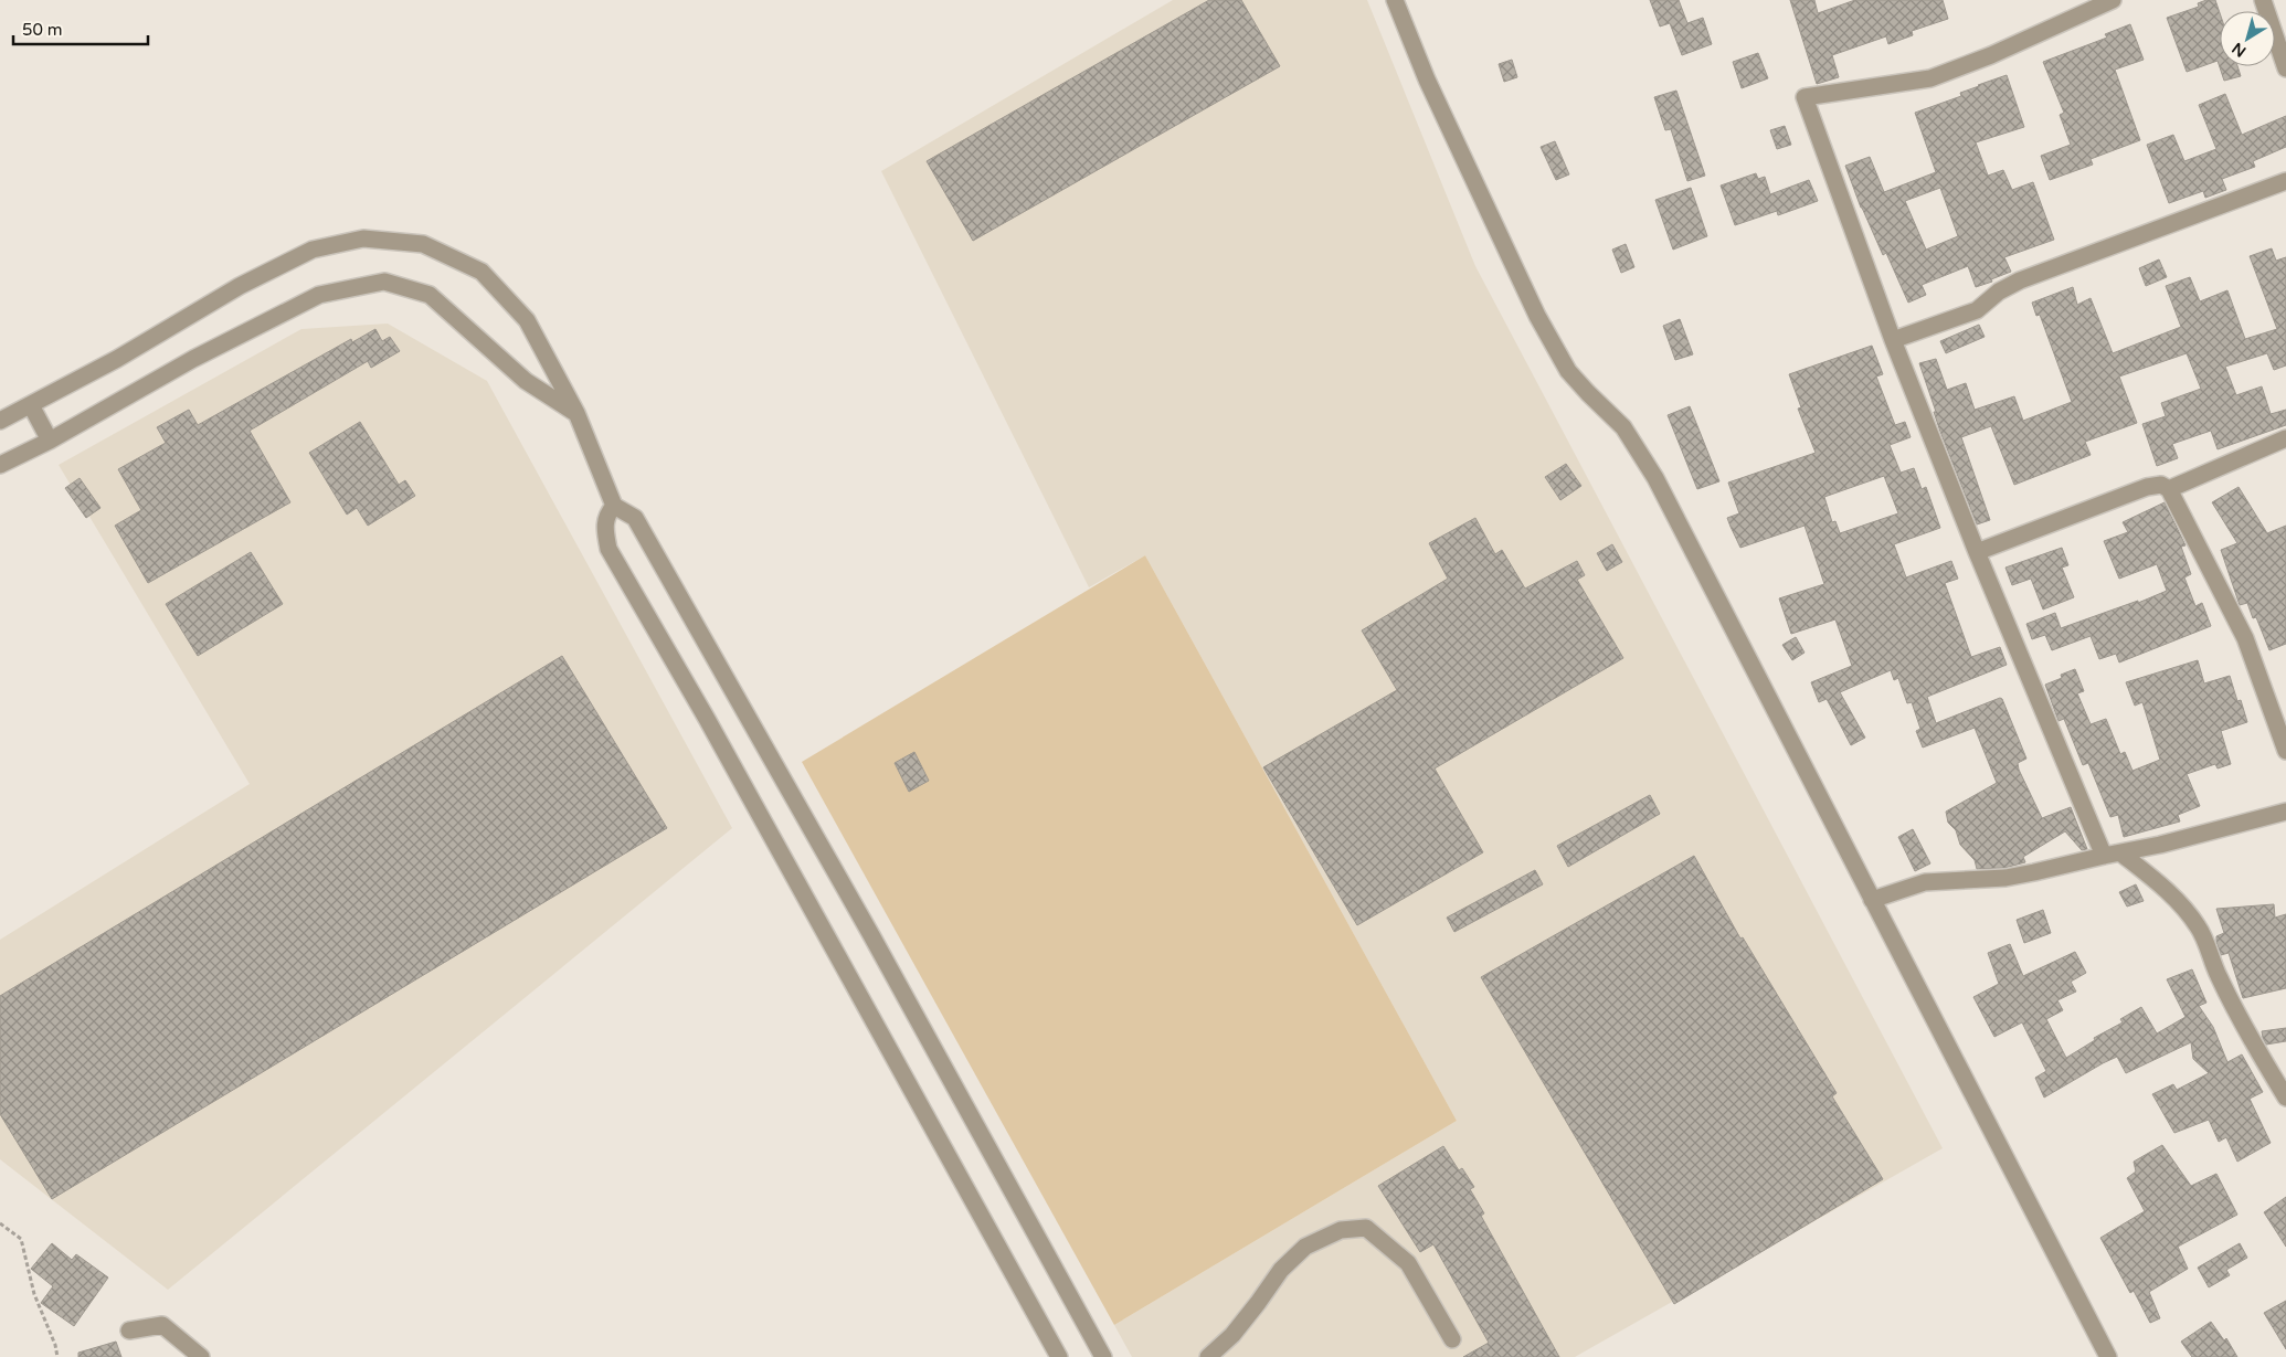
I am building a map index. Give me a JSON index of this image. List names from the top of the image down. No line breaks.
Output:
{"scale_bar":"50 m","north":"bottom left"}
